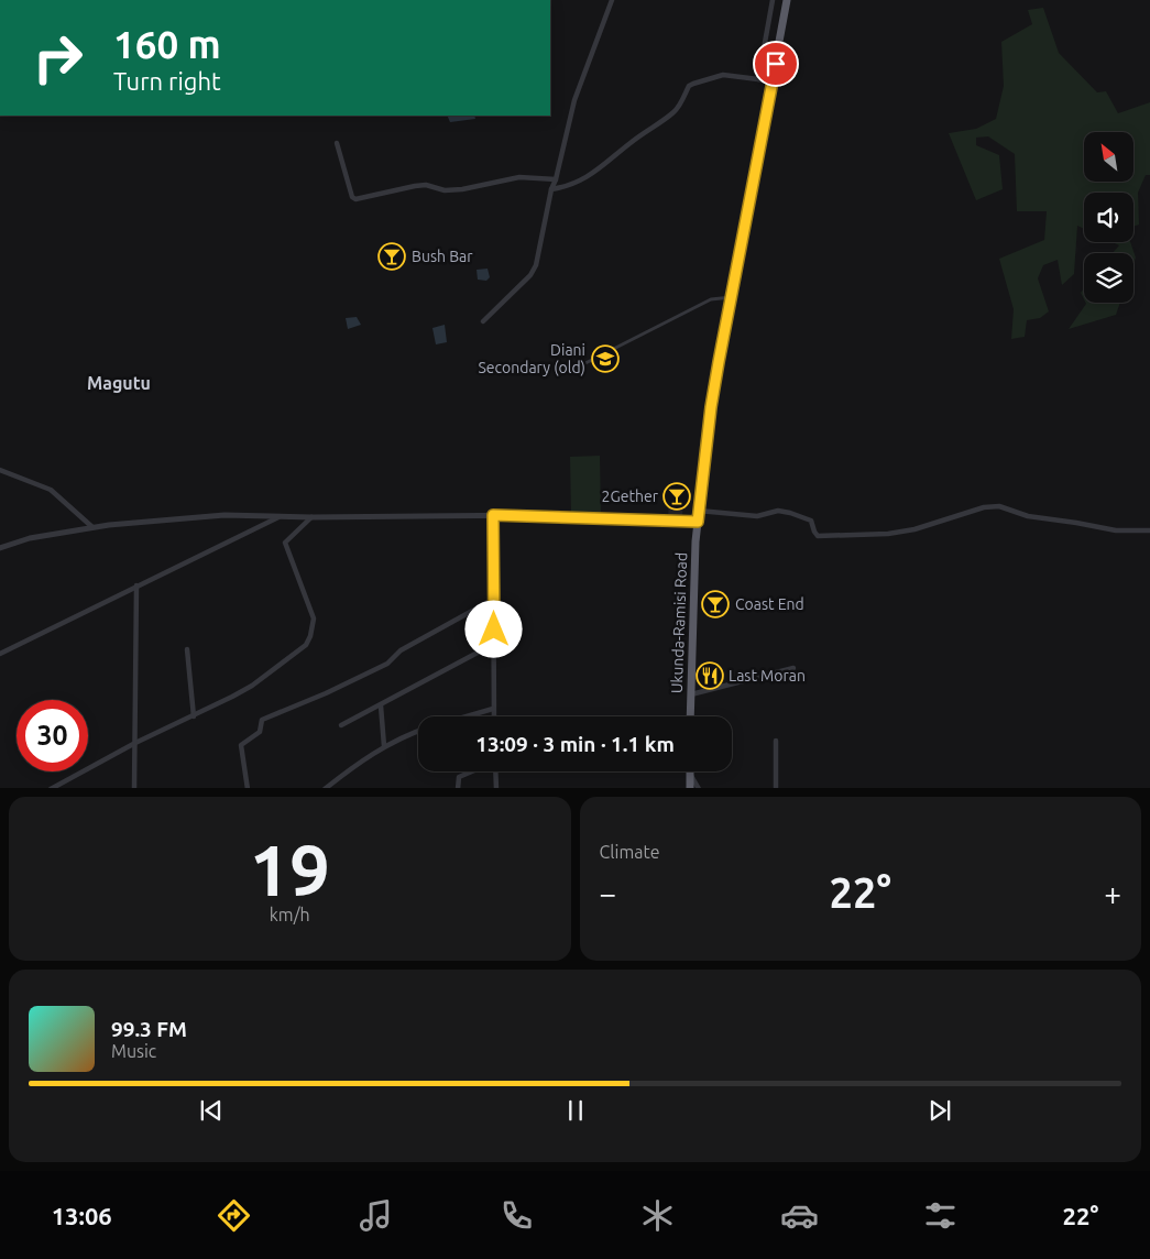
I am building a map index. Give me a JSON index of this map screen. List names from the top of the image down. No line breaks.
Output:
{"streets":{"highway":["Ukunda-Ramisi Road"]},"districts":["Magutu"],"places":{"bar":["Bush Bar","2Gether","Coast End"],"school or university":["Diani Secondary (old)"],"restaurant":["Last Moran"]},"north":"top left","page":{"turn":["160 m","Turn right"],"limit":"30","trip":"13:09 · 3 min · 1.1 km","tile":[["19","km/h"],"Climate"],"heat":["−","22°","+"],"song":["99.3 FM","Music"],"tabs":["13:06","22°"]}}
